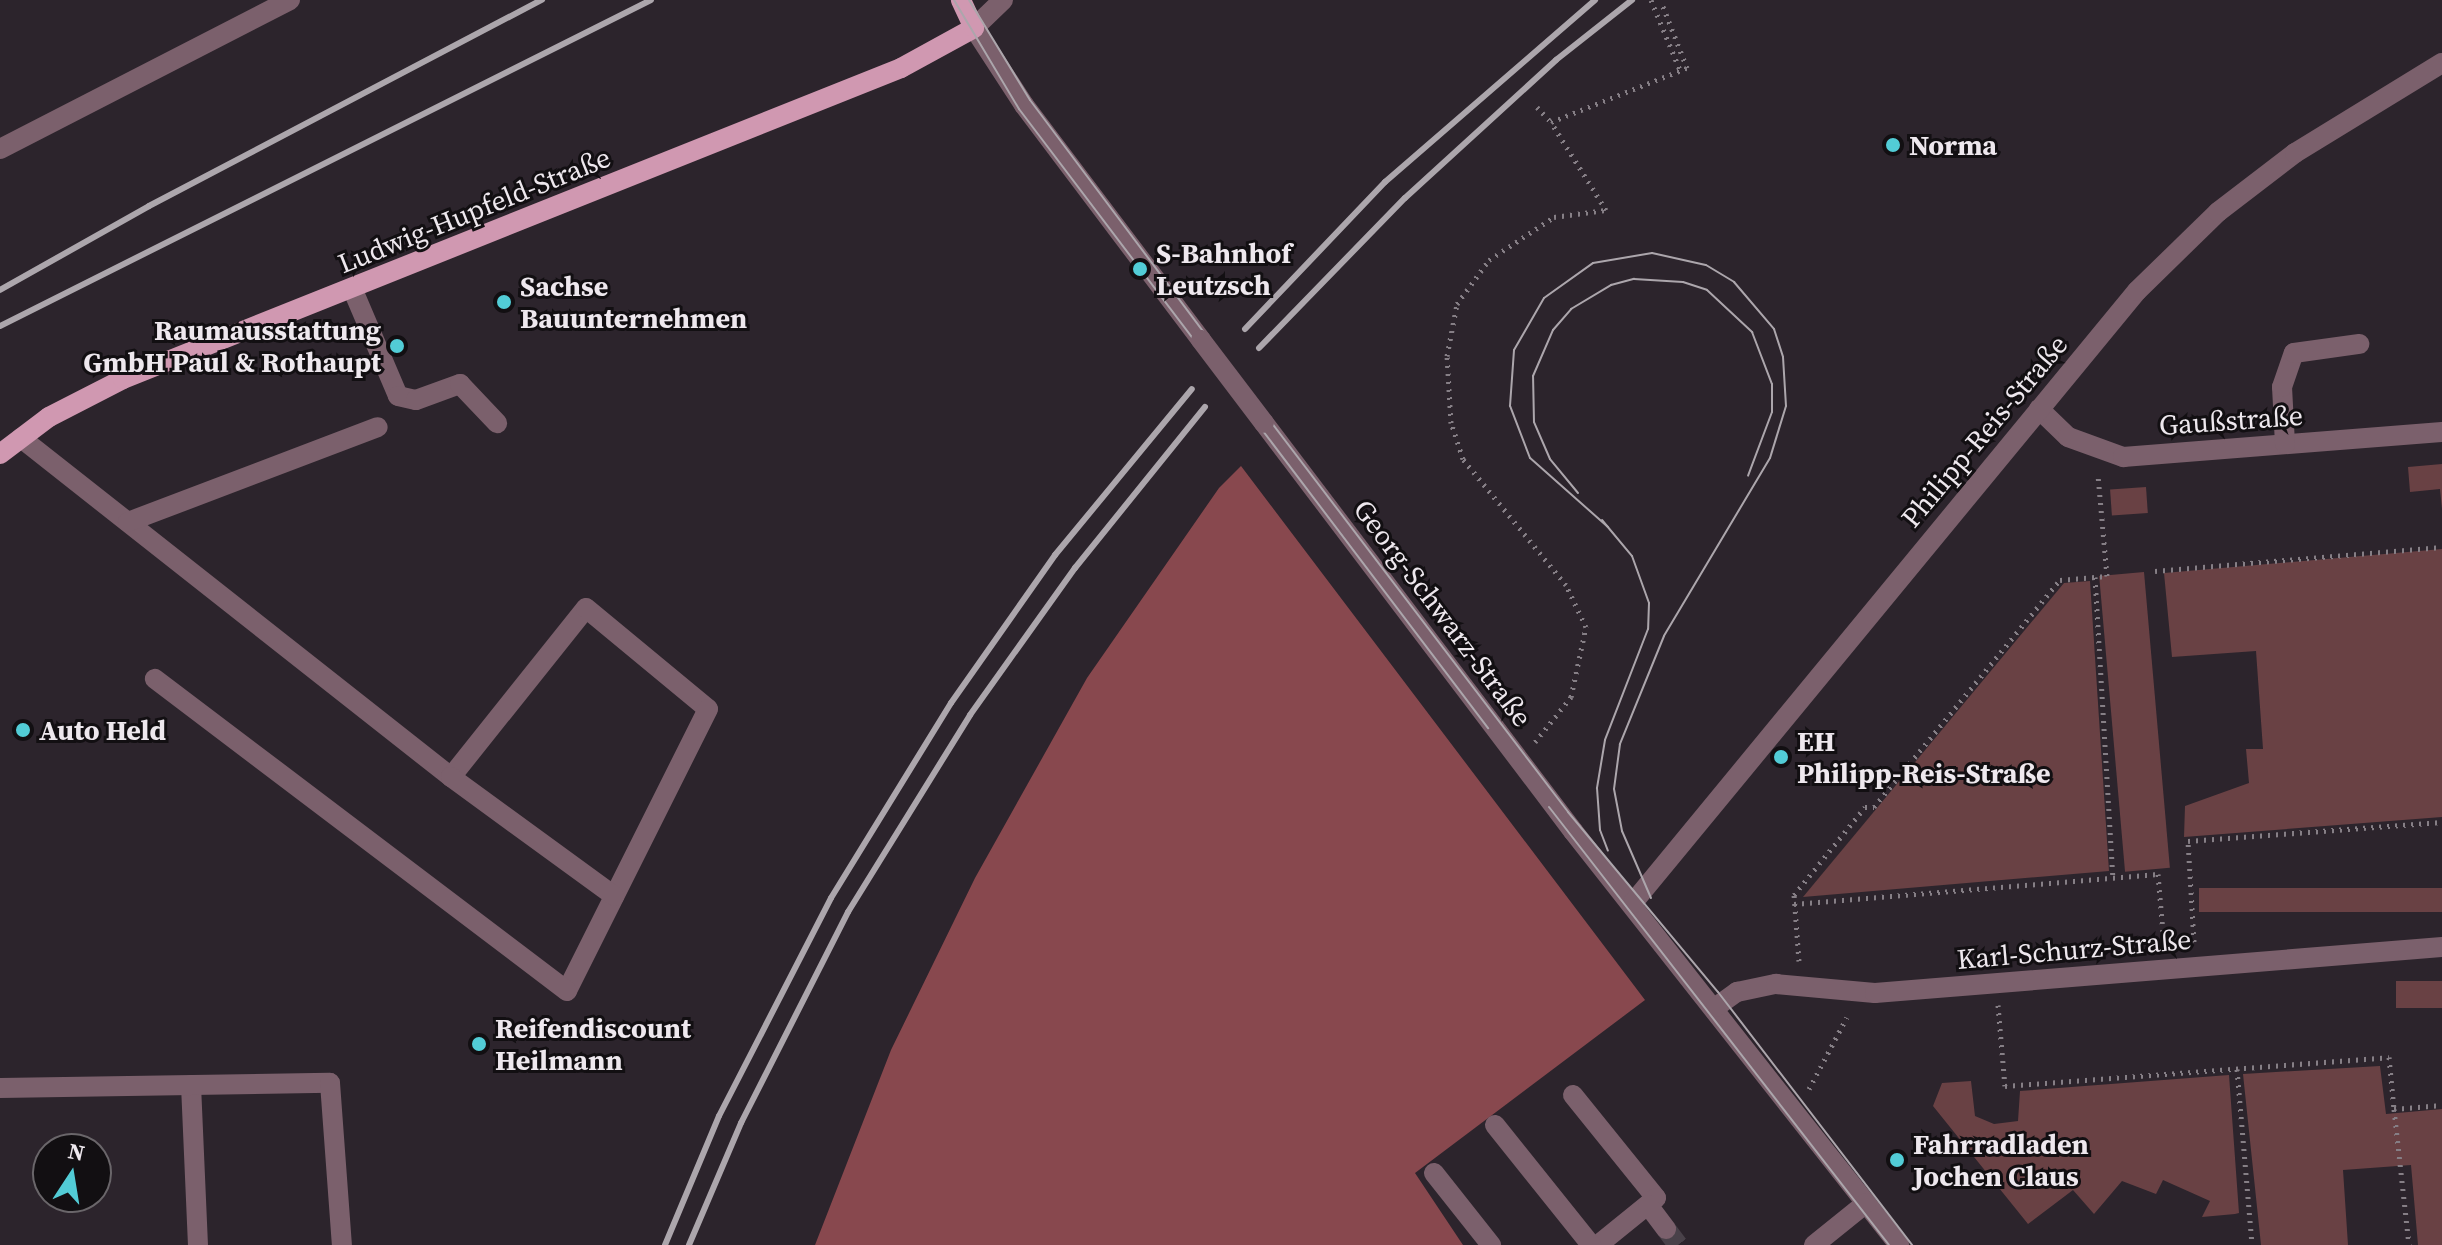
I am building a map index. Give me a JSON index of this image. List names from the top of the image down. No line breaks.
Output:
{"streets":{"main road":["Ludwig-Hupfeld-Straße","Georg-Schwarz-Straße"],"street":["Gaußstraße","Philipp-Reis-Straße","Karl-Schurz-Straße"]},"crossings":[["Ludwig-Hupfeld-Straße","Georg-Schwarz-Straße"],["Gaußstraße","Philipp-Reis-Straße"],["Philipp-Reis-Straße","Georg-Schwarz-Straße"],["Georg-Schwarz-Straße","Karl-Schurz-Straße"]],"places":["Norma","S-Bahnhof Leutzsch","Sachse Bauunternehmen","Raumausstattung GmbH Paul & Rothaupt","Auto Held","EH Philipp-Reis-Straße","Reifendiscount Heilmann","Fahrradladen Jochen Claus"],"north":"top"}
